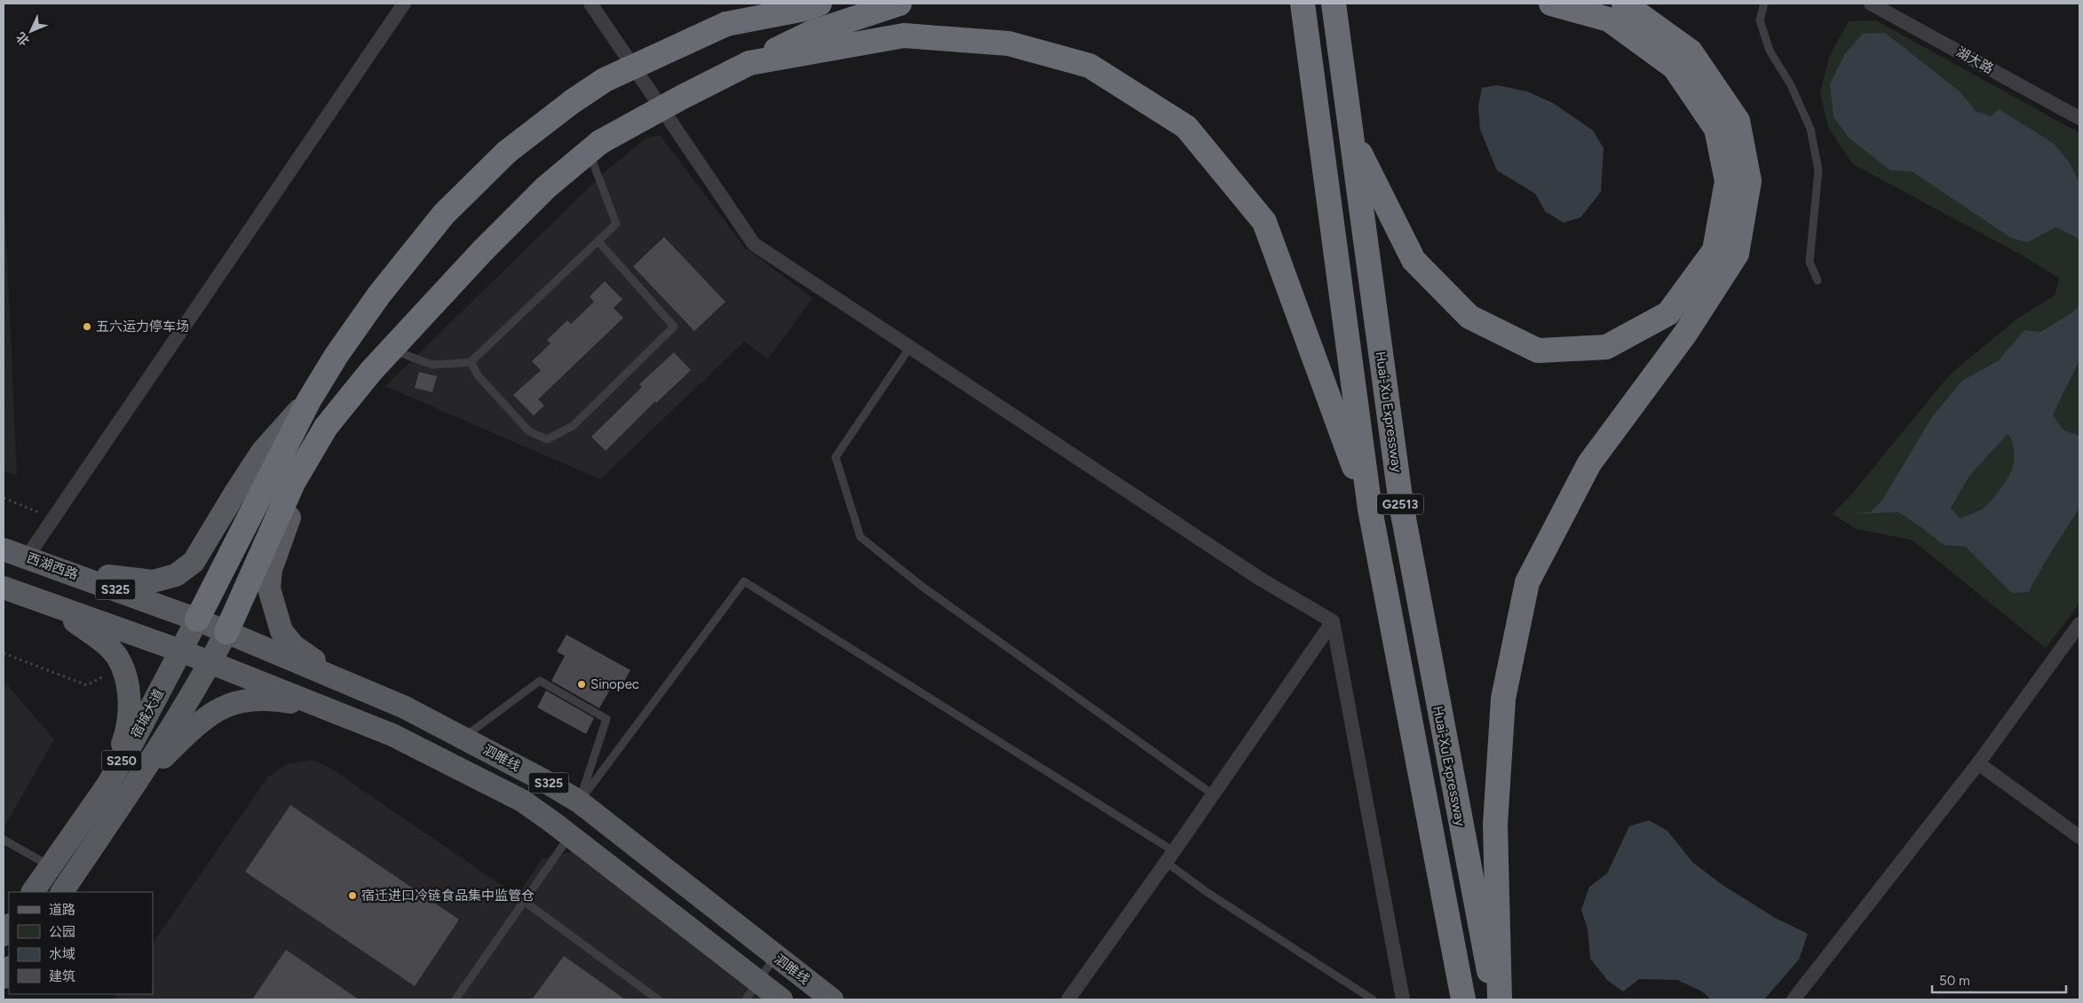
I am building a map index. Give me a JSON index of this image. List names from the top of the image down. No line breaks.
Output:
{"streets":{"highway":["Huai-Xu Expressway","G2513"],"main road":["西湖西路","S325","宿城大道","泗睢线","S250"],"street":["湖大路"]},"crossings":[["西湖西路","宿城大道"],["西湖西路","泗睢线"],["S325","宿城大道"],["宿城大道","泗睢线"]],"places":["五六运力停车场","Sinopec","宿迁进口冷链食品集中监管仓"],"legend":["道路","公园","水域","建筑"],"scale_bar":"50 m","north":"bottom left"}
